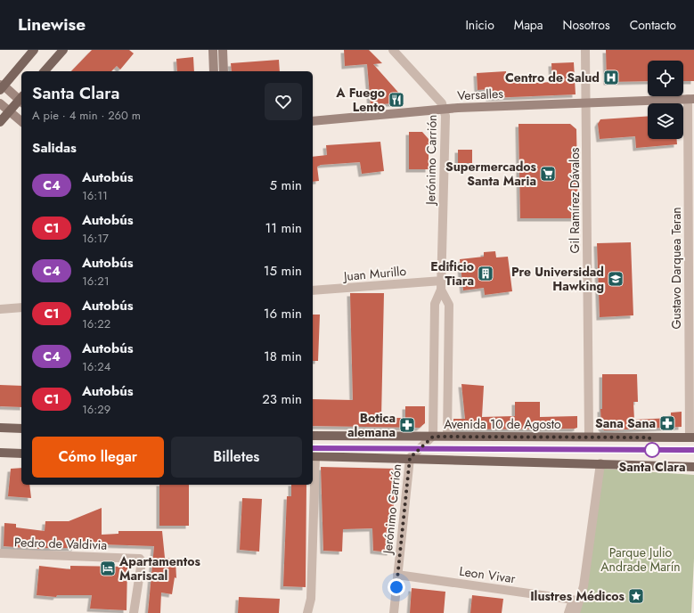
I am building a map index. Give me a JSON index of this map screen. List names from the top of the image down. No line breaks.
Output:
{"streets":{"main road":["Avenida 10 de Agosto"],"street":["Versalles","Jerónimo Carrión","Gil Ramírez Dávalos","Gustavo Darquea Teran","Juan Murillo","Pedro de Valdivia","Leon Vivar"]},"crossings":[["Versalles","Jerónimo Carrión"],["Versalles","Gil Ramírez Dávalos"],["Versalles","Gustavo Darquea Teran"],["Jerónimo Carrión","Juan Murillo"],["Jerónimo Carrión","Avenida 10 de Agosto"],["Jerónimo Carrión","Leon Vivar"],["Gil Ramírez Dávalos","Avenida 10 de Agosto"],["Gustavo Darquea Teran","Avenida 10 de Agosto"]],"parks":["Parque Julio Andrade Marín"],"places":{"hospital":["Centro de Salud"],"restaurant":["A Fuego Lento"],"supermarket":["Supermercados Santa Maria"],"building":["Edificio Tiara"],"school or university":["Pre Universidad Hawking"],"pharmacy":["Sana Sana","Botica alemana"],"other":["Santa Clara"],"hotel":["Apartamentos Mariscal"],"place":["Ilustres Médicos"]},"lines":["bus line C4"],"page":{"header":"Linewise","nav":["Inicio","Mapa","Nosotros","Contacto"],"heading":[["Santa Clara","A pie · 4 min · 260 m"],"Salidas"],"list":[{"mark":"C4","name":"Autobús","note":"16:11","value":"5 min"},{"mark":"C1","name":"Autobús","note":"16:17","value":"11 min"},{"mark":"C4","name":"Autobús","note":"16:21","value":"15 min"},{"mark":"C1","name":"Autobús","note":"16:22","value":"16 min"},{"mark":"C4","name":"Autobús","note":"16:24","value":"18 min"},{"mark":"C1","name":"Autobús","note":"16:29","value":"23 min"}],"buttons":["Cómo llegar","Billetes"]}}
